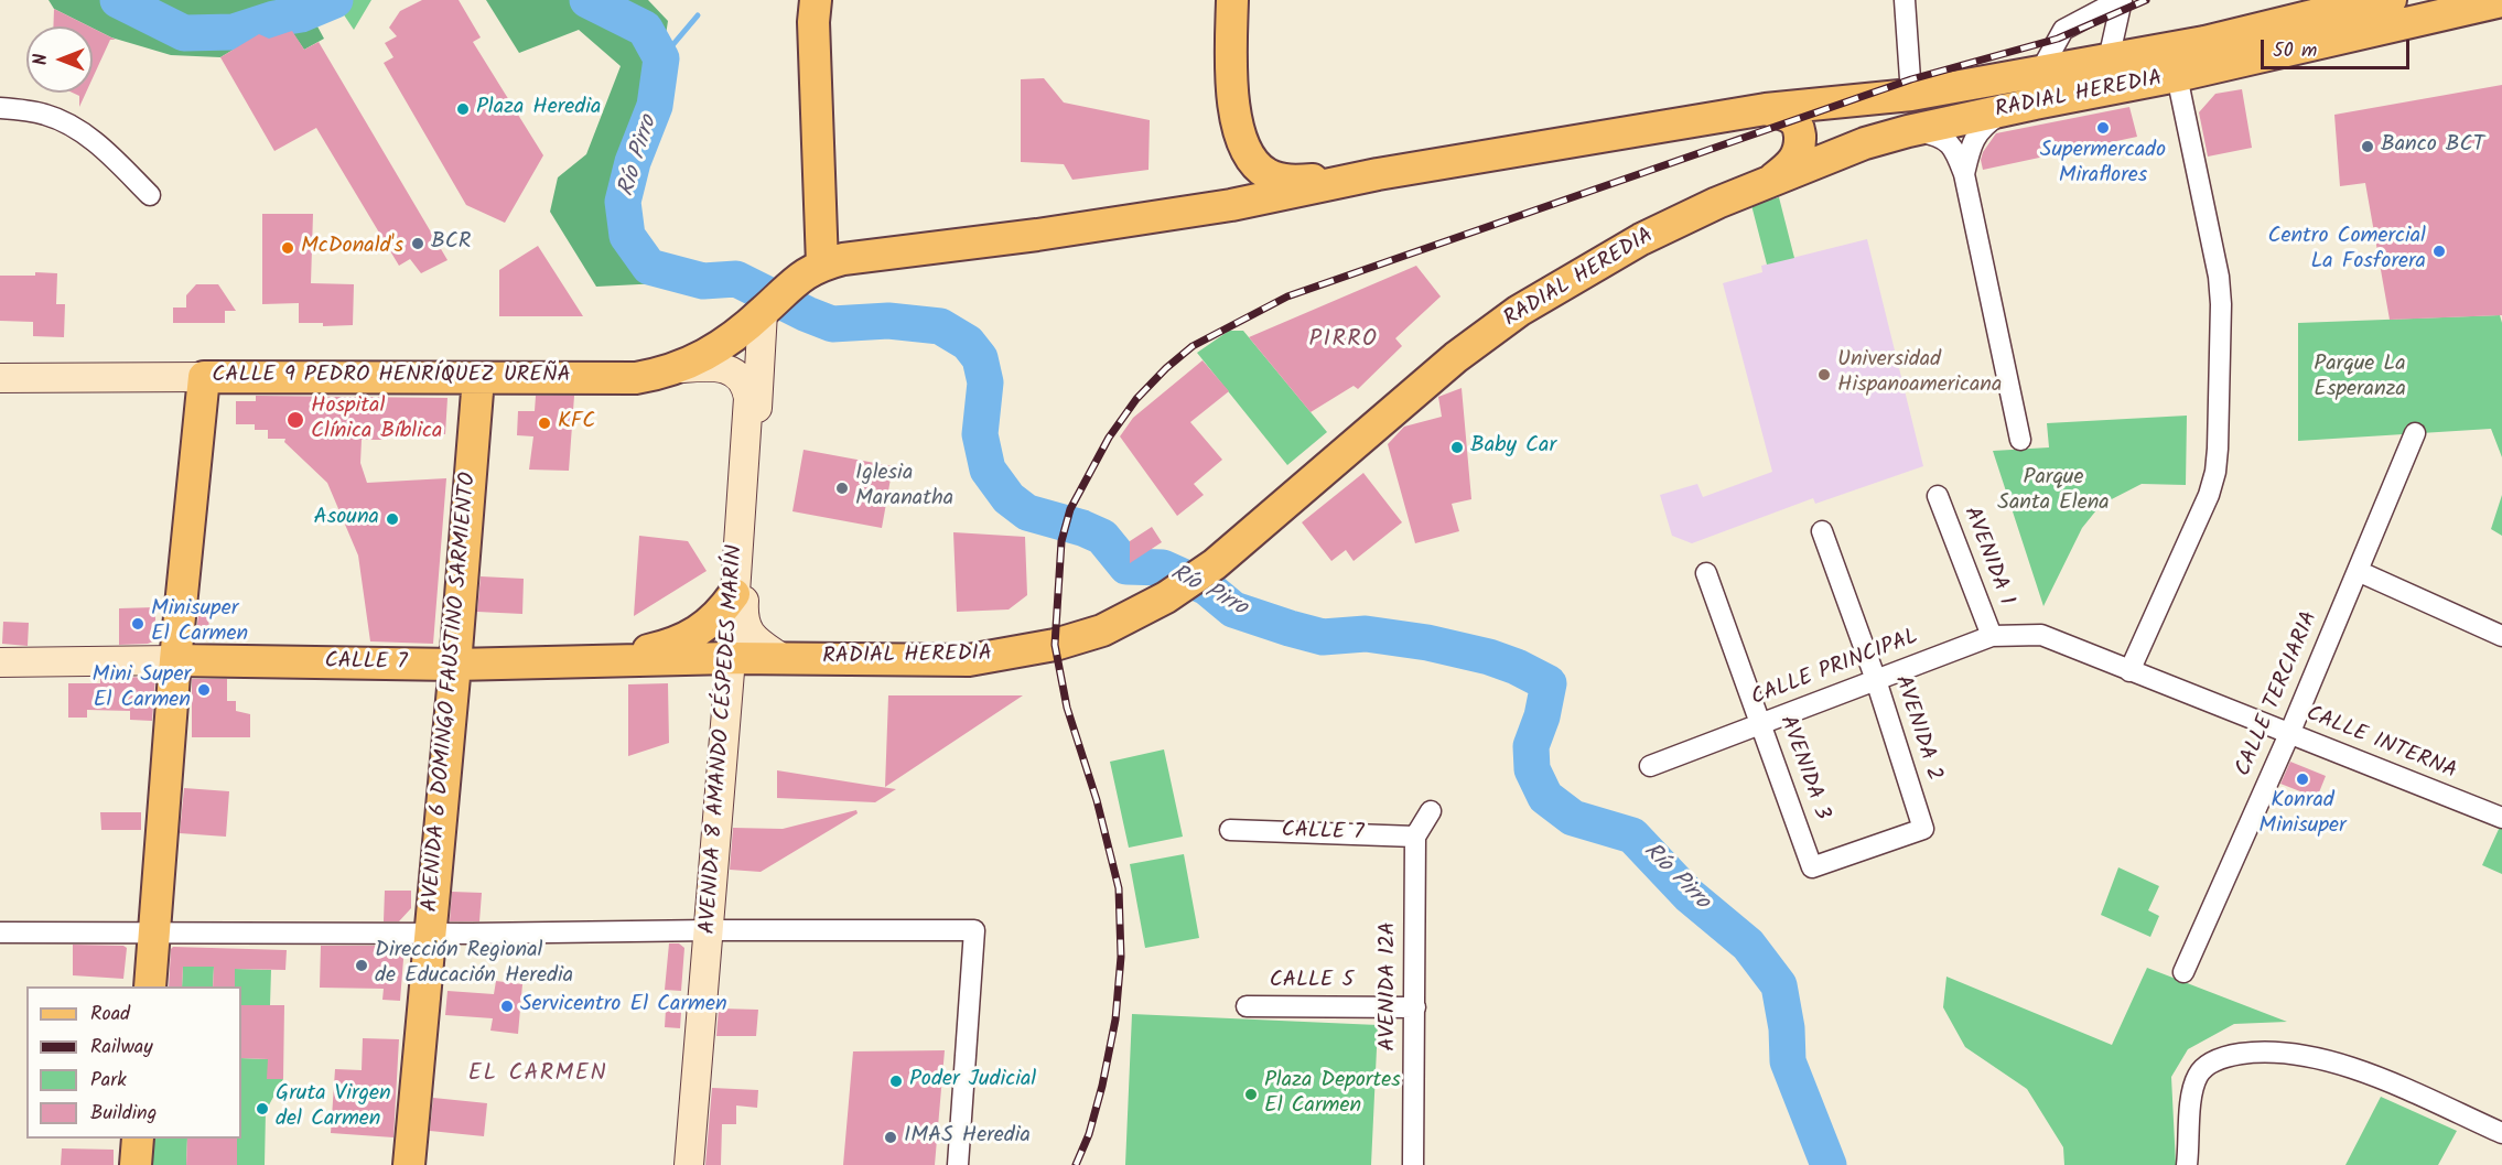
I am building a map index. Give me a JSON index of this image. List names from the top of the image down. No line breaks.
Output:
{"streets":{"main road":["RADIAL HEREDIA","CALLE 9 PEDRO HENRÍQUEZ UREÑA","CALLE 7","AVENIDA 6 DOMINGO FAUSTINO SARMIENTO"],"street":["AVENIDA 1","CALLE PRINCIPAL","CALLE TERCIARIA","AVENIDA 2","AVENIDA 8 AMANDO CÉSPEDES MARÍN","CALLE INTERNA","AVENIDA 3","CALLE 5","AVENIDA 12A"]},"crossings":[["RADIAL HEREDIA","CALLE 7"],["RADIAL HEREDIA","AVENIDA 8 AMANDO CÉSPEDES MARÍN"],["CALLE 9 PEDRO HENRÍQUEZ UREÑA","AVENIDA 6 DOMINGO FAUSTINO SARMIENTO"],["CALLE 9 PEDRO HENRÍQUEZ UREÑA","AVENIDA 8 AMANDO CÉSPEDES MARÍN"],["AVENIDA 1","CALLE PRINCIPAL"],["CALLE 7","AVENIDA 6 DOMINGO FAUSTINO SARMIENTO"],["CALLE 7","AVENIDA 8 AMANDO CÉSPEDES MARÍN"],["CALLE 7","AVENIDA 12A"],["CALLE PRINCIPAL","AVENIDA 2"],["CALLE PRINCIPAL","CALLE INTERNA"],["CALLE PRINCIPAL","AVENIDA 3"],["CALLE TERCIARIA","CALLE INTERNA"],["AVENIDA 2","AVENIDA 3"],["CALLE 5","AVENIDA 12A"]],"districts":["PIRRO","EL CARMEN"],"water":["Río Pirro"],"parks":["Parque La Esperanza","Parque Santa Elena"],"places":["Plaza Heredia","Supermercado Miraflores","Banco BCT","BCR","McDonald's","Centro Comercial La Fosforera","Universidad Hispanoamericana","Hospital Clínica Bíblica","KFC","Baby Car","Iglesia Maranatha","Asouna","Minisuper El Carmen","Mini Super El Carmen","Konrad Minisuper","Dirección Regional de Educación Heredia","Servicentro El Carmen","Poder Judicial","Plaza Deportes El Carmen","Gruta Virgen del Carmen","IMAS Heredia"],"legend":["Road","Railway","Park","Building"],"scale_bar":"50 m","north":"left"}
